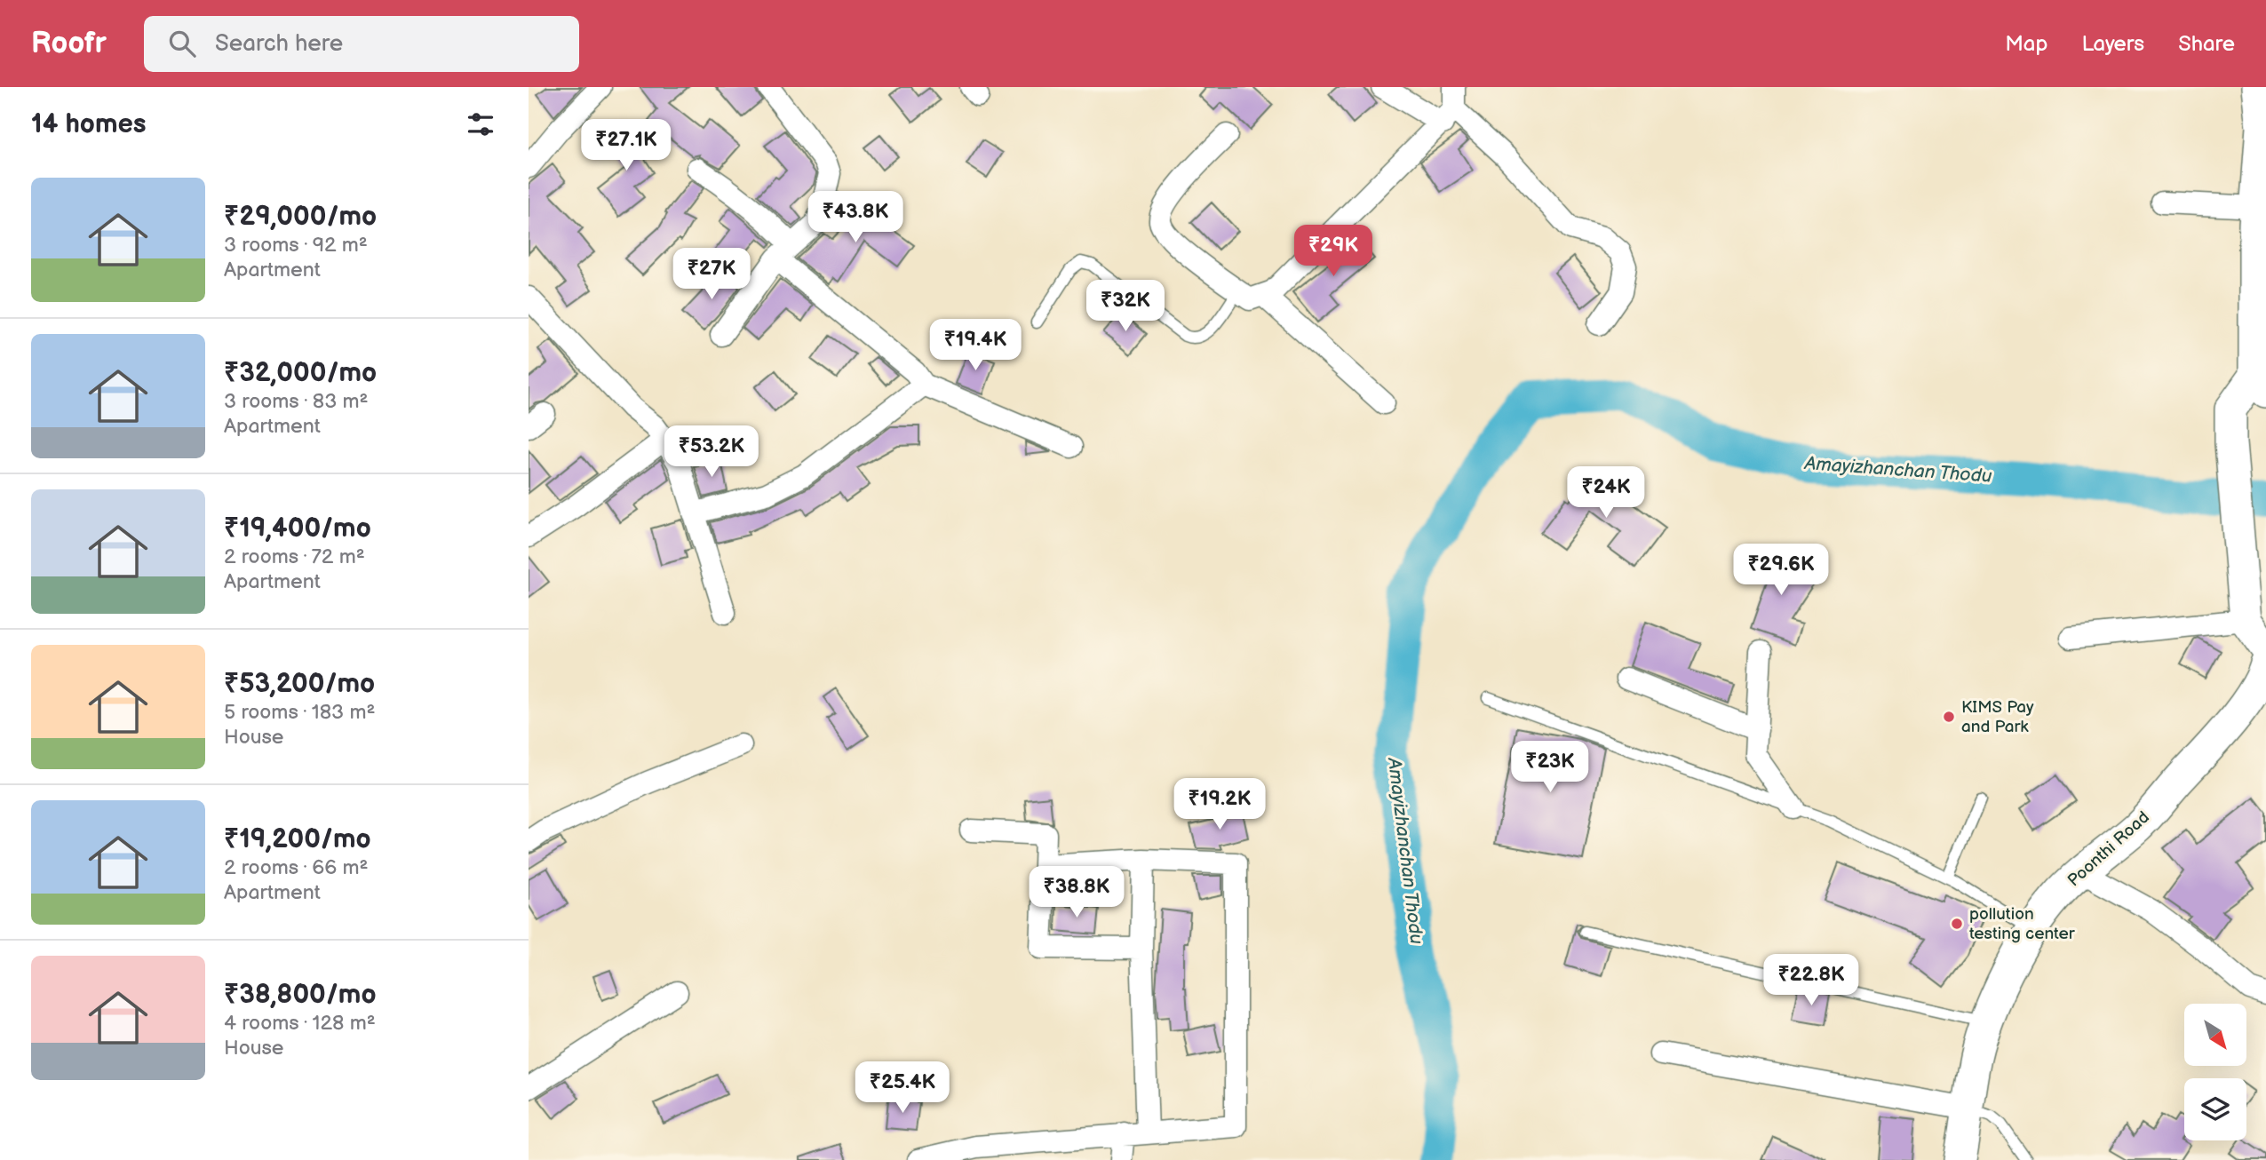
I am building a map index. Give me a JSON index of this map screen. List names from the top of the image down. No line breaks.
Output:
{"streets":{"main road":["Poonthi Road"]},"water":["Amayizhanchan Thodu"],"places":["KIMS Pay and Park","pollution testing center"],"north":"bottom right","page":{"header":"Roofr","search":"Search here","nav":["Map","Layers","Share"],"heading":"14 homes","price":["₹27.1K","₹43.8K","₹29K","₹27K","₹32K","₹19.4K","₹53.2K","₹24K","₹29.6K","₹23K","₹19.2K","₹38.8K","₹22.8K","₹25.4K"],"list":[{"name":"₹29,000/mo","note":"3 rooms · 92 m² · Apartment"},{"name":"₹32,000/mo","note":"3 rooms · 83 m² · Apartment"},{"name":"₹19,400/mo","note":"2 rooms · 72 m² · Apartment"},{"name":"₹53,200/mo","note":"5 rooms · 183 m² · House"},{"name":"₹19,200/mo","note":"2 rooms · 66 m² · Apartment"},{"name":"₹38,800/mo","note":"4 rooms · 128 m² · House"}]}}
